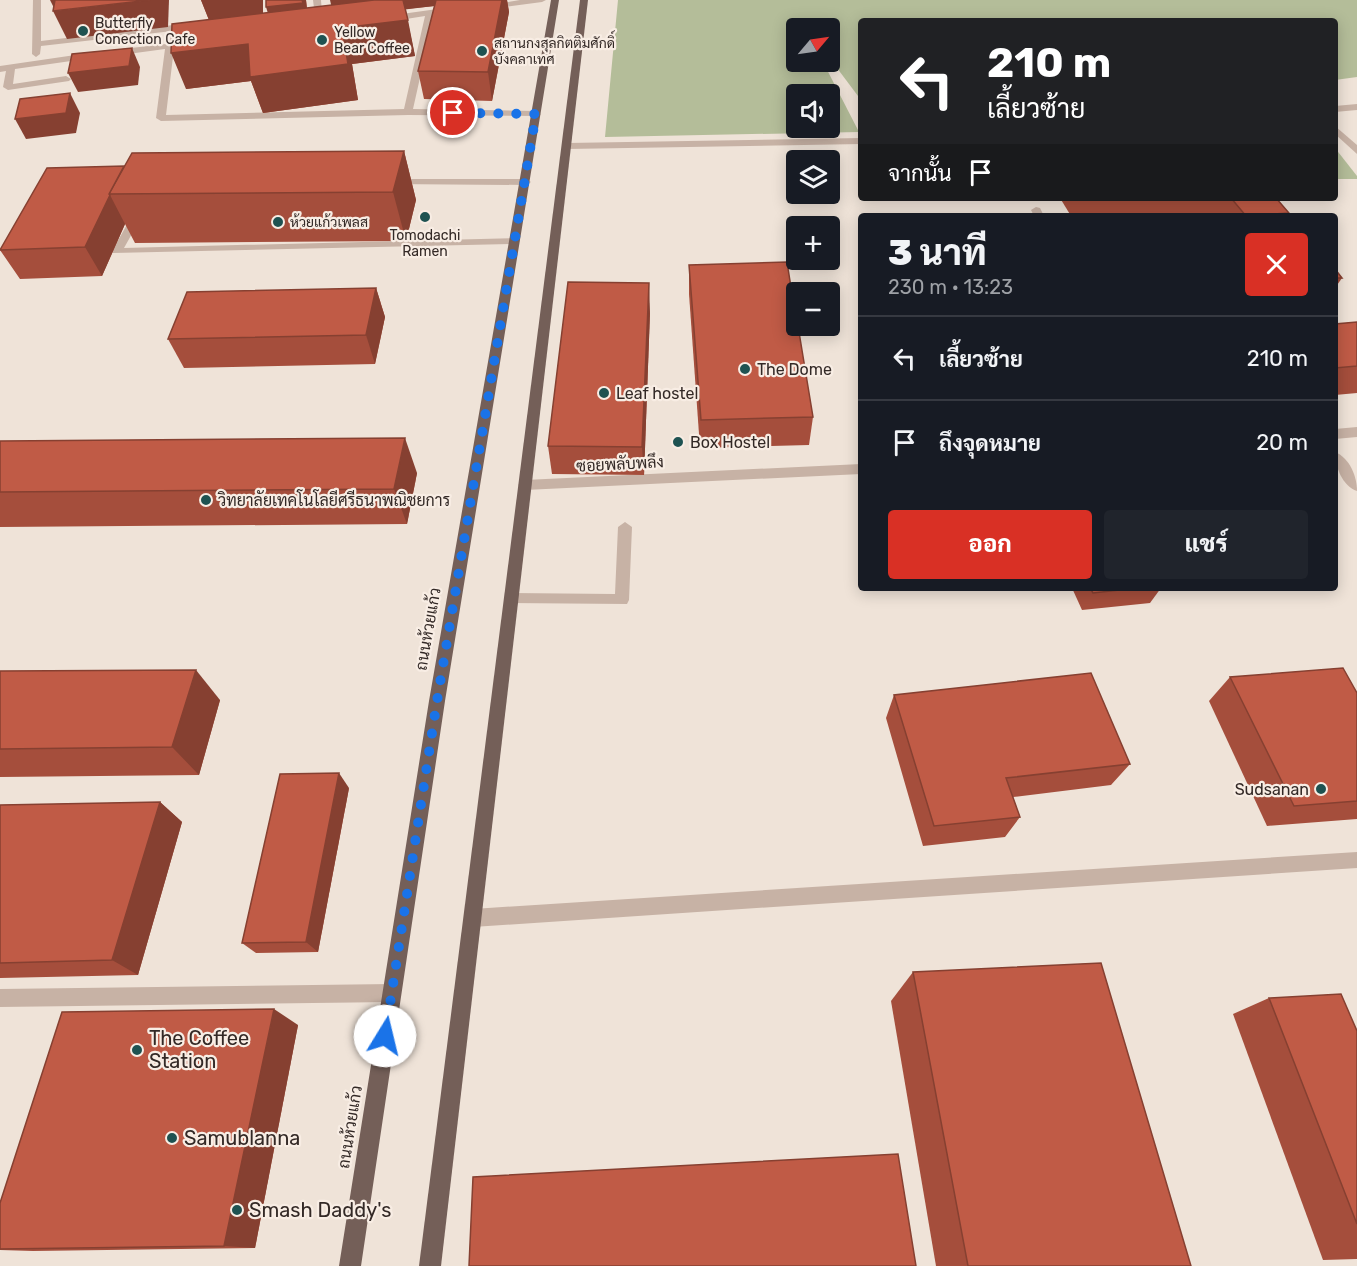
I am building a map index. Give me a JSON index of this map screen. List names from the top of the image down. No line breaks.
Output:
{"streets":{"main road":["ถนนห้วยแก้ว"],"street":["ซอยพลับพลึง"]},"places":["Butterfly Conection Cafe","Yellow Bear Coffee","สถานกงสุลกิตติมศักดิ์ บังคลาเทศ","Tomodachi Ramen","ห้วยแก้วเพลส","The Dome","Leaf hostel","Box Hostel","วิทยาลัยเทคโนโลยีศรีธนาพณิชยการ","Sudsanan","The Coffee Station","Samublanna","Smash Daddy's"],"north":"top right","page":{"map_buttons":["+","−"],"turn":["210 m","เลี้ยวซ้าย"],"then":"จากนั้น","heading":["3 นาที","230 m · 13:23"],"list":[{"name":"เลี้ยวซ้าย","value":"210 m"},{"name":"ถึงจุดหมาย","value":"20 m"}],"buttons":["ออก","แชร์"]}}
